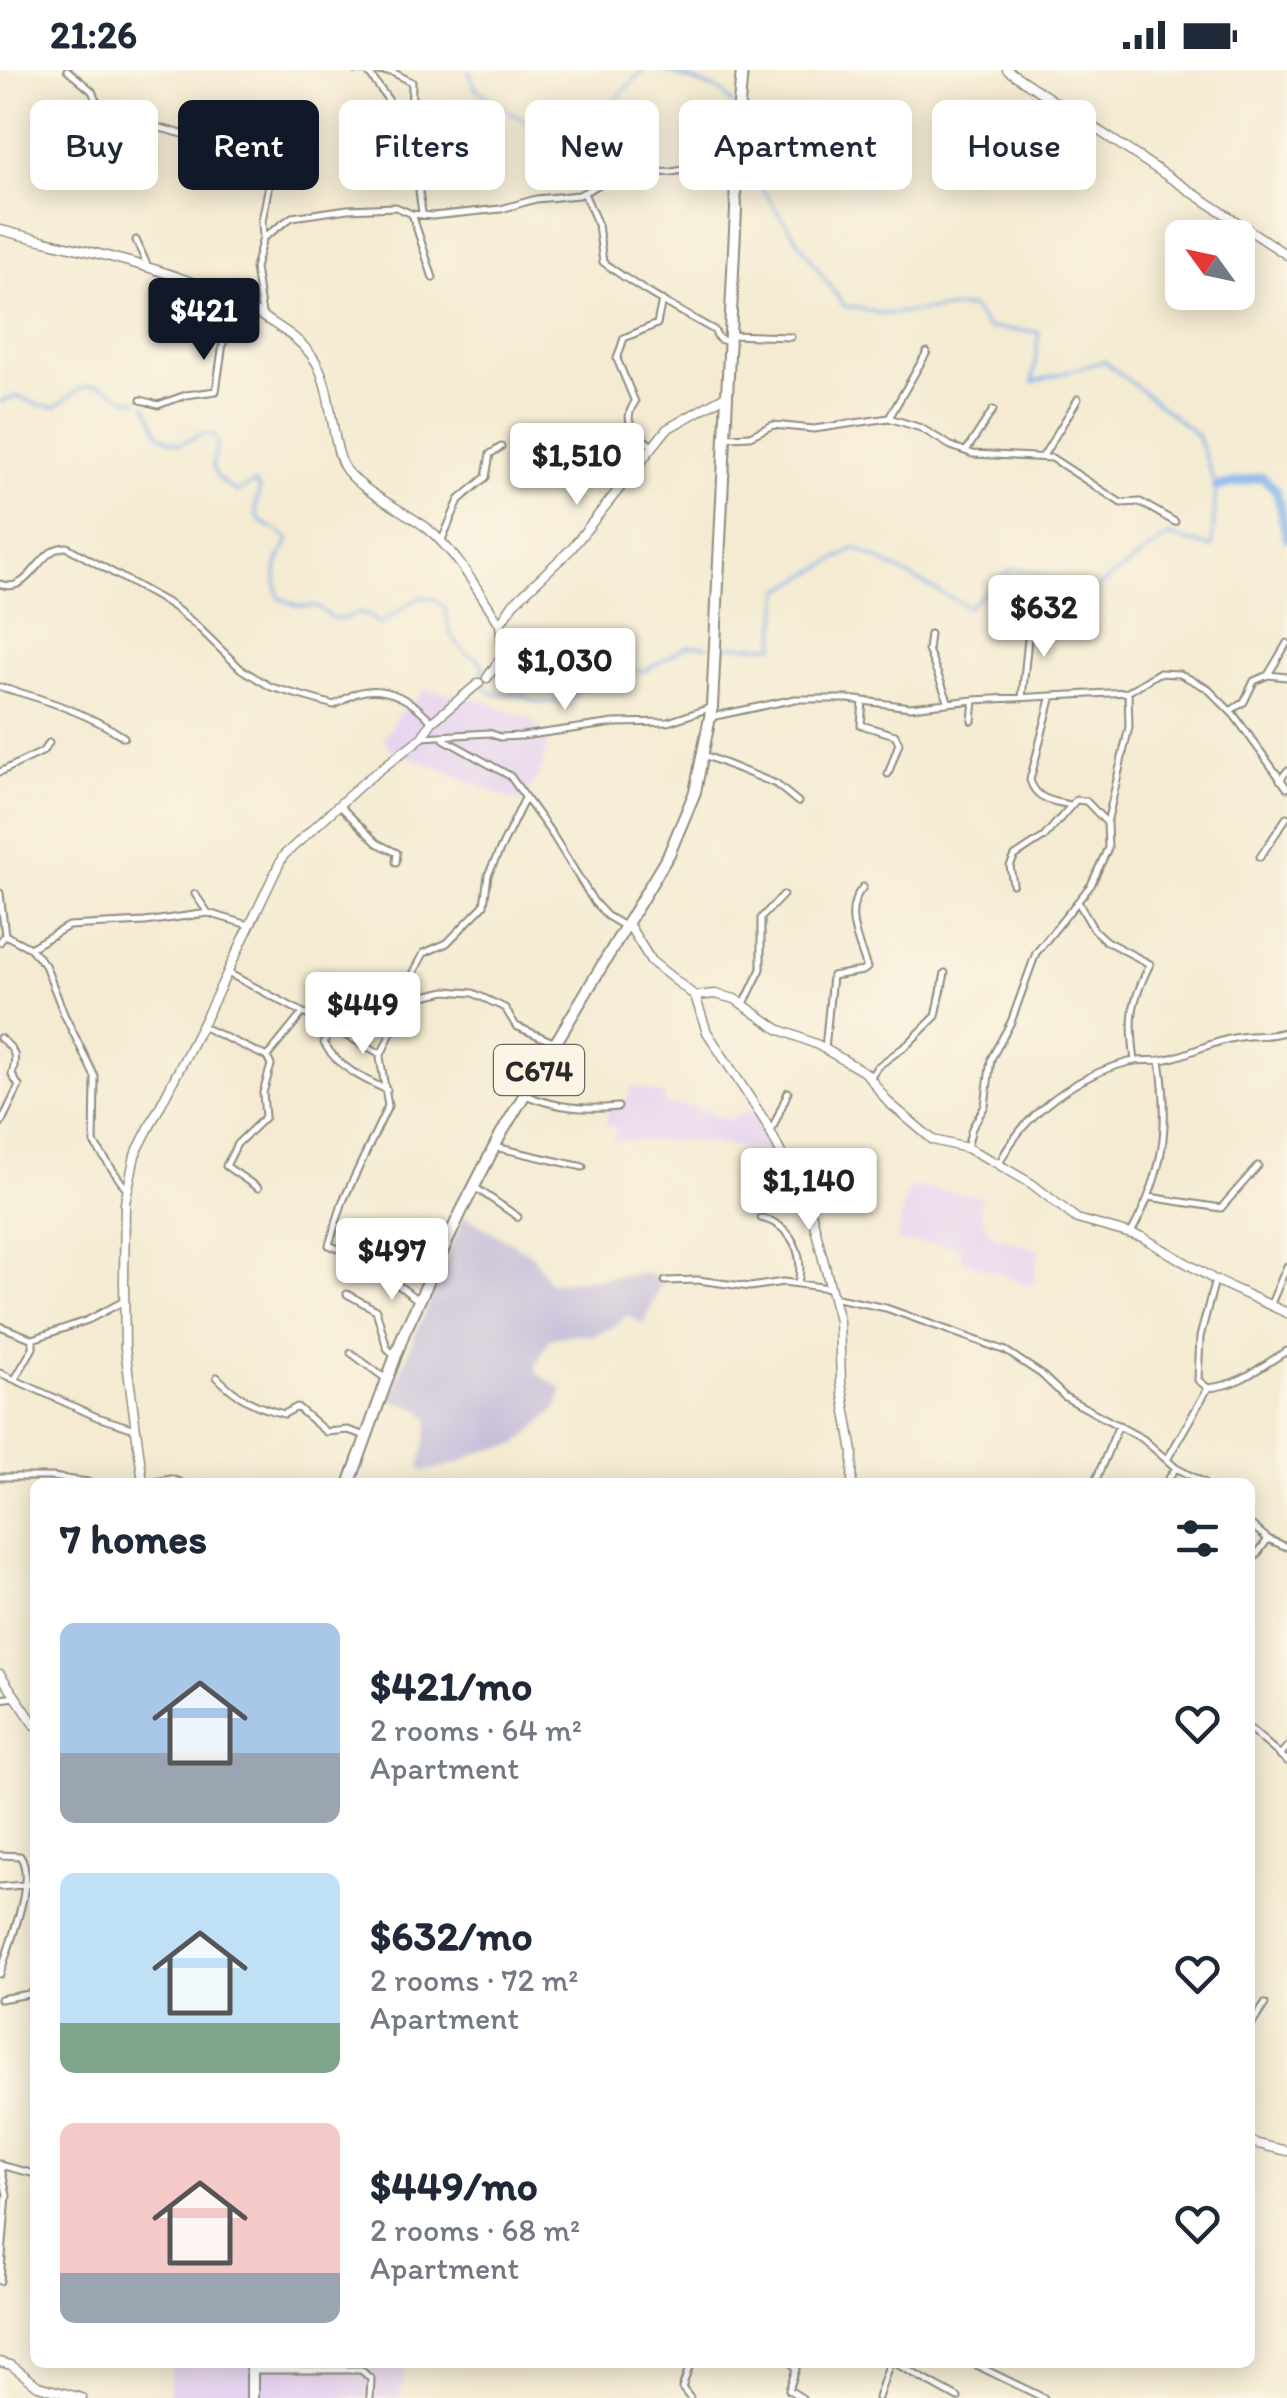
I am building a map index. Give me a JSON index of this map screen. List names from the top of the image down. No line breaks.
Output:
{"streets":{"main road":["C674"]},"north":"top left","page":{"status":"21:26","chip":["Buy","Rent","Filters","New","Apartment","House"],"price":["$421","$1,510","$632","$1,030","$449","$1,140","$497"],"heading":"7 homes","list":[{"name":"$421/mo","note":"2 rooms · 64 m² · Apartment"},{"name":"$632/mo","note":"2 rooms · 72 m² · Apartment"},{"name":"$449/mo","note":"2 rooms · 68 m² · Apartment"}]}}
